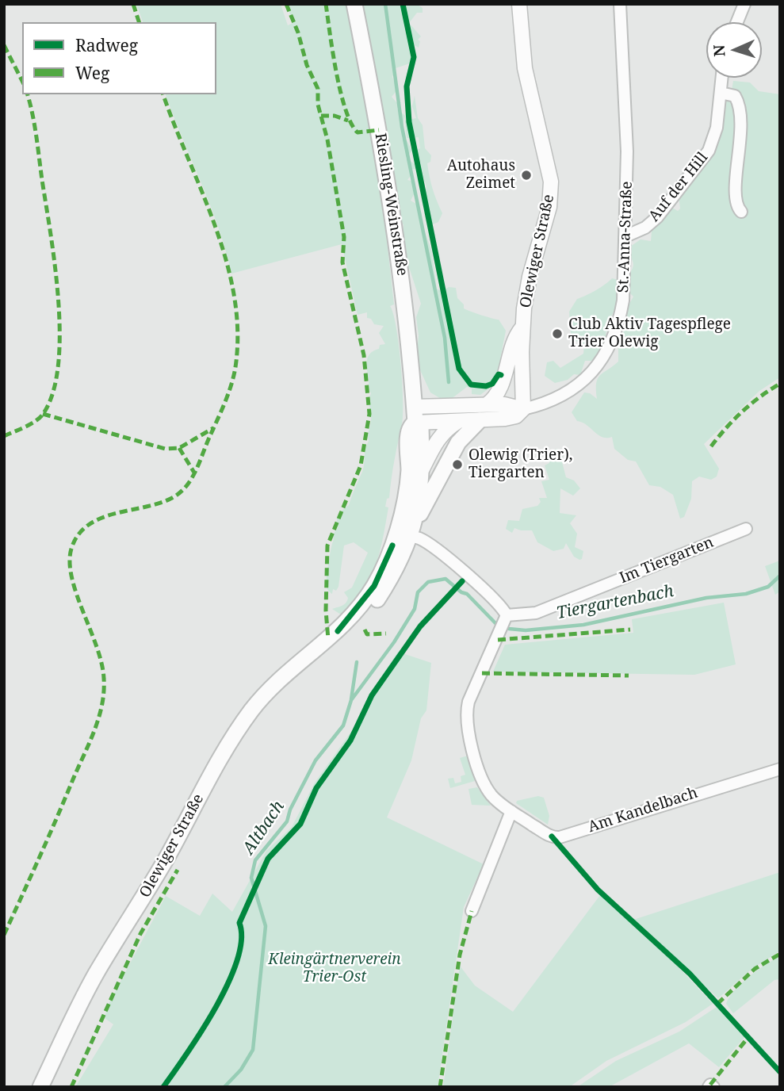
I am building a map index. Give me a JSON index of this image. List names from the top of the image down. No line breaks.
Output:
{"streets":{"main road":["Riesling-Weinstraße","Olewiger Straße"],"street":["Auf der Hill","St.-Anna-Straße","Im Tiergarten","Am Kandelbach"]},"crossings":[["Auf der Hill","St.-Anna-Straße"],["Riesling-Weinstraße","Olewiger Straße"],["St.-Anna-Straße","Olewiger Straße"],["Im Tiergarten","Am Kandelbach"]],"water":["Tiergartenbach","Altbach"],"parks":["Kleingärtnerverein Trier-Ost"],"places":["Autohaus Zeimet","Club Aktiv Tagespflege Trier Olewig","Olewig (Trier), Tiergarten"],"legend":["Radweg","Weg"],"north":"left"}
